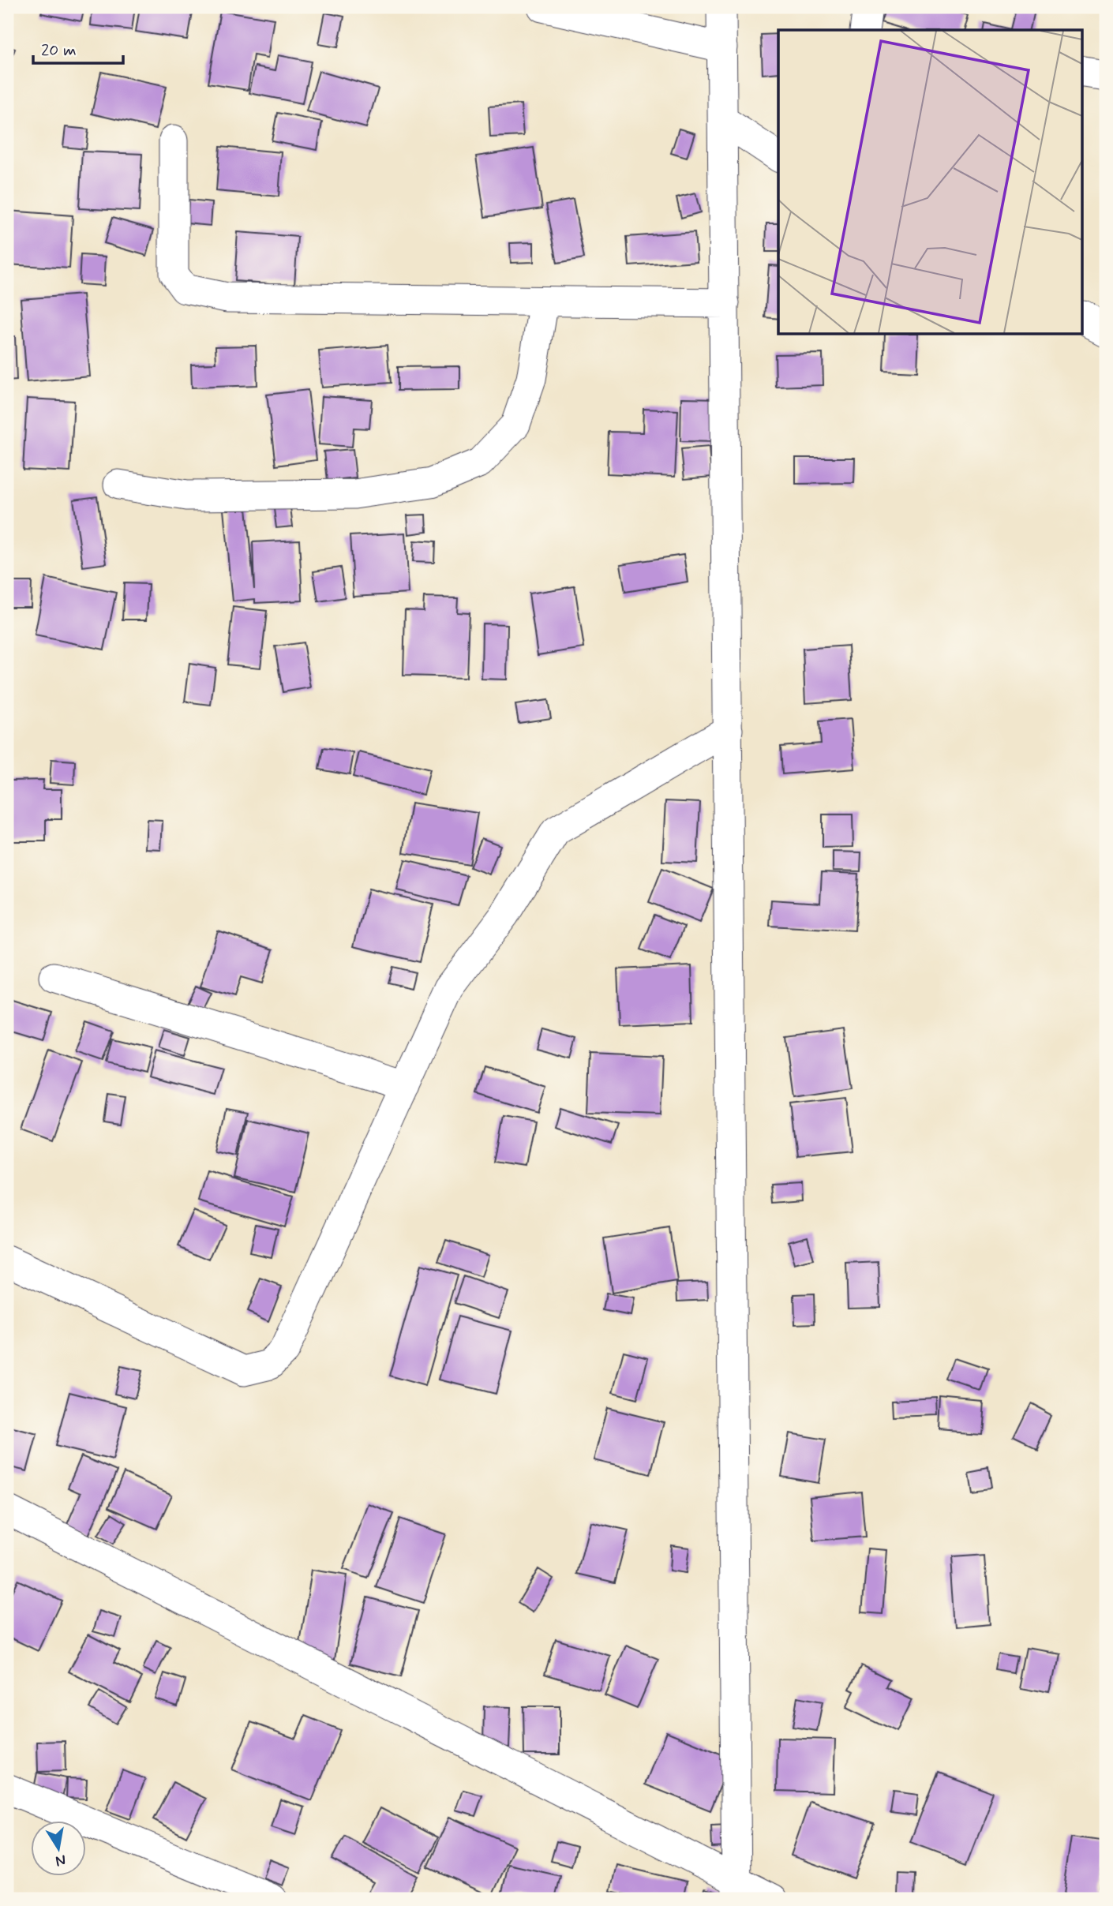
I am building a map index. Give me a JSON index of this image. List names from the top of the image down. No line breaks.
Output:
{"scale_bar":"20 m","north":"bottom"}
